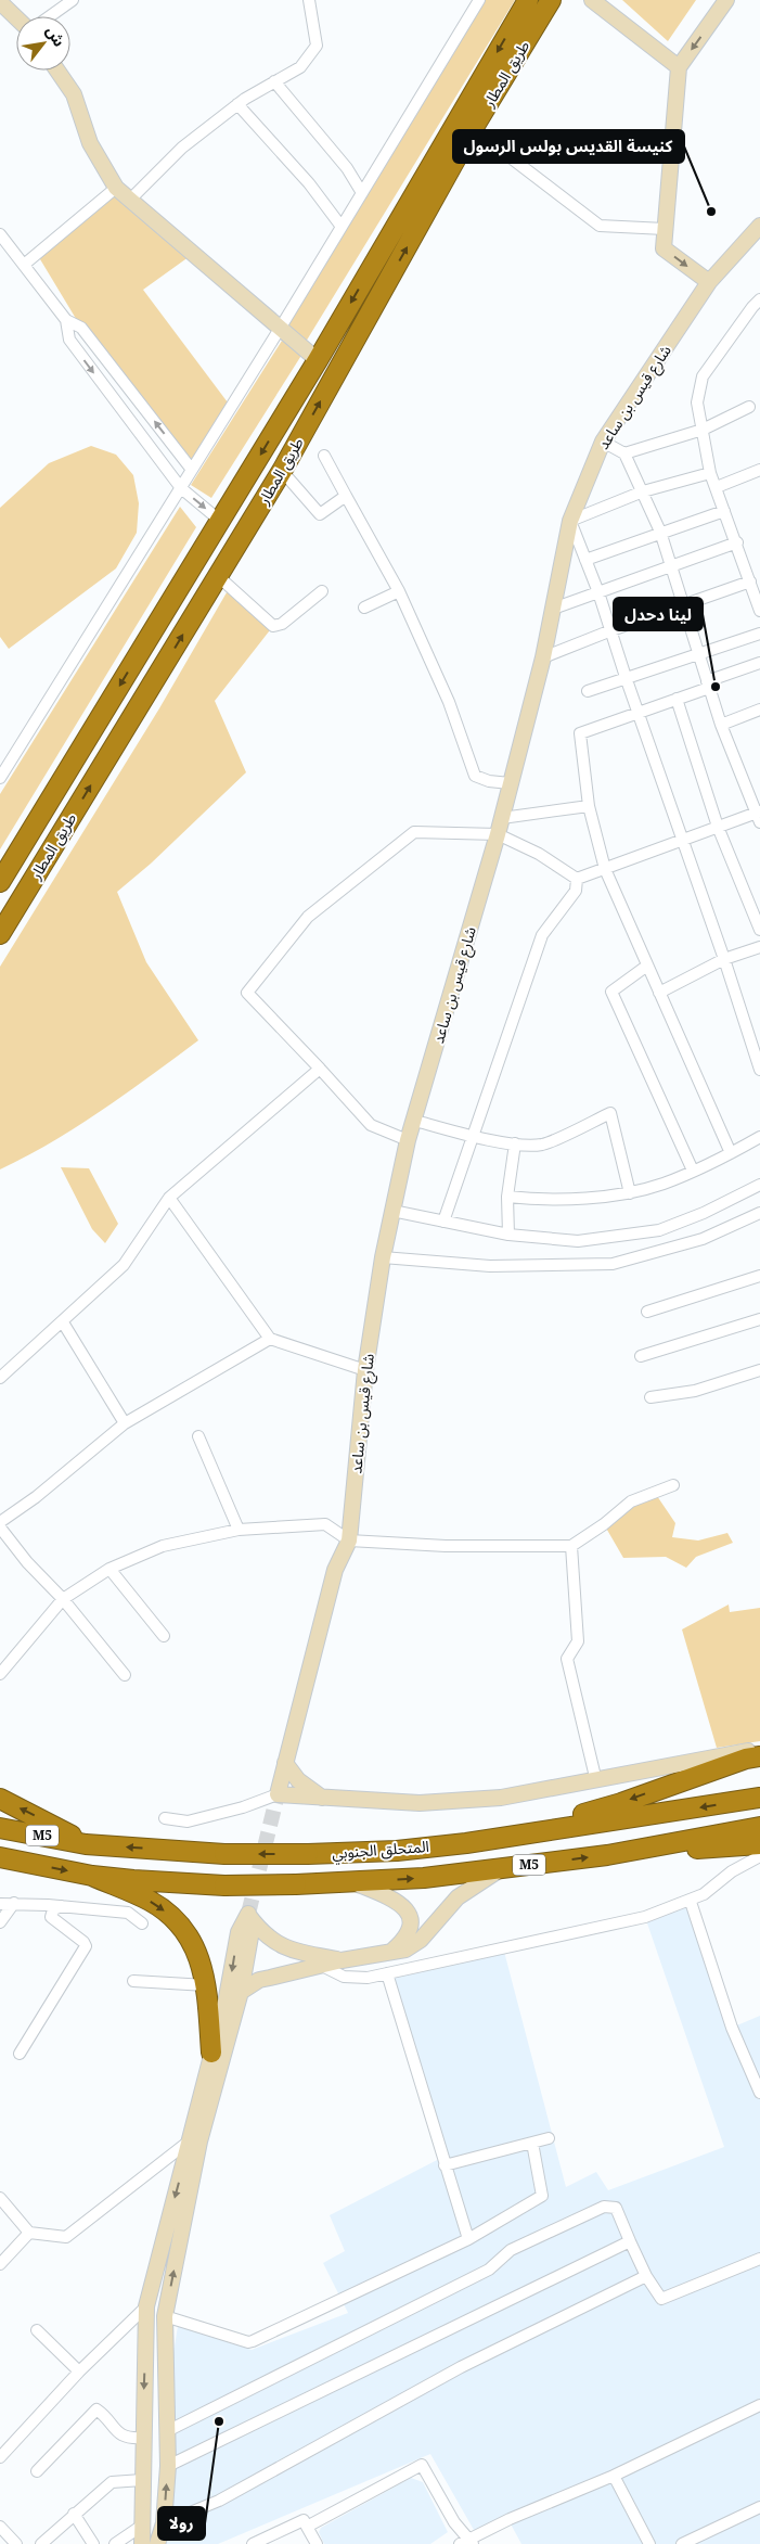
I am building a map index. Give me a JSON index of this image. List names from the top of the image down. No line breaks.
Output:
{"streets":{"highway":["طريق المطار","M5","المتحلق الجنوبي"],"main road":["شارع قيس بن ساعد"]},"places":["كنيسة القديس بولس الرسول","لينا دحدل","رولا"],"north":"top right"}
